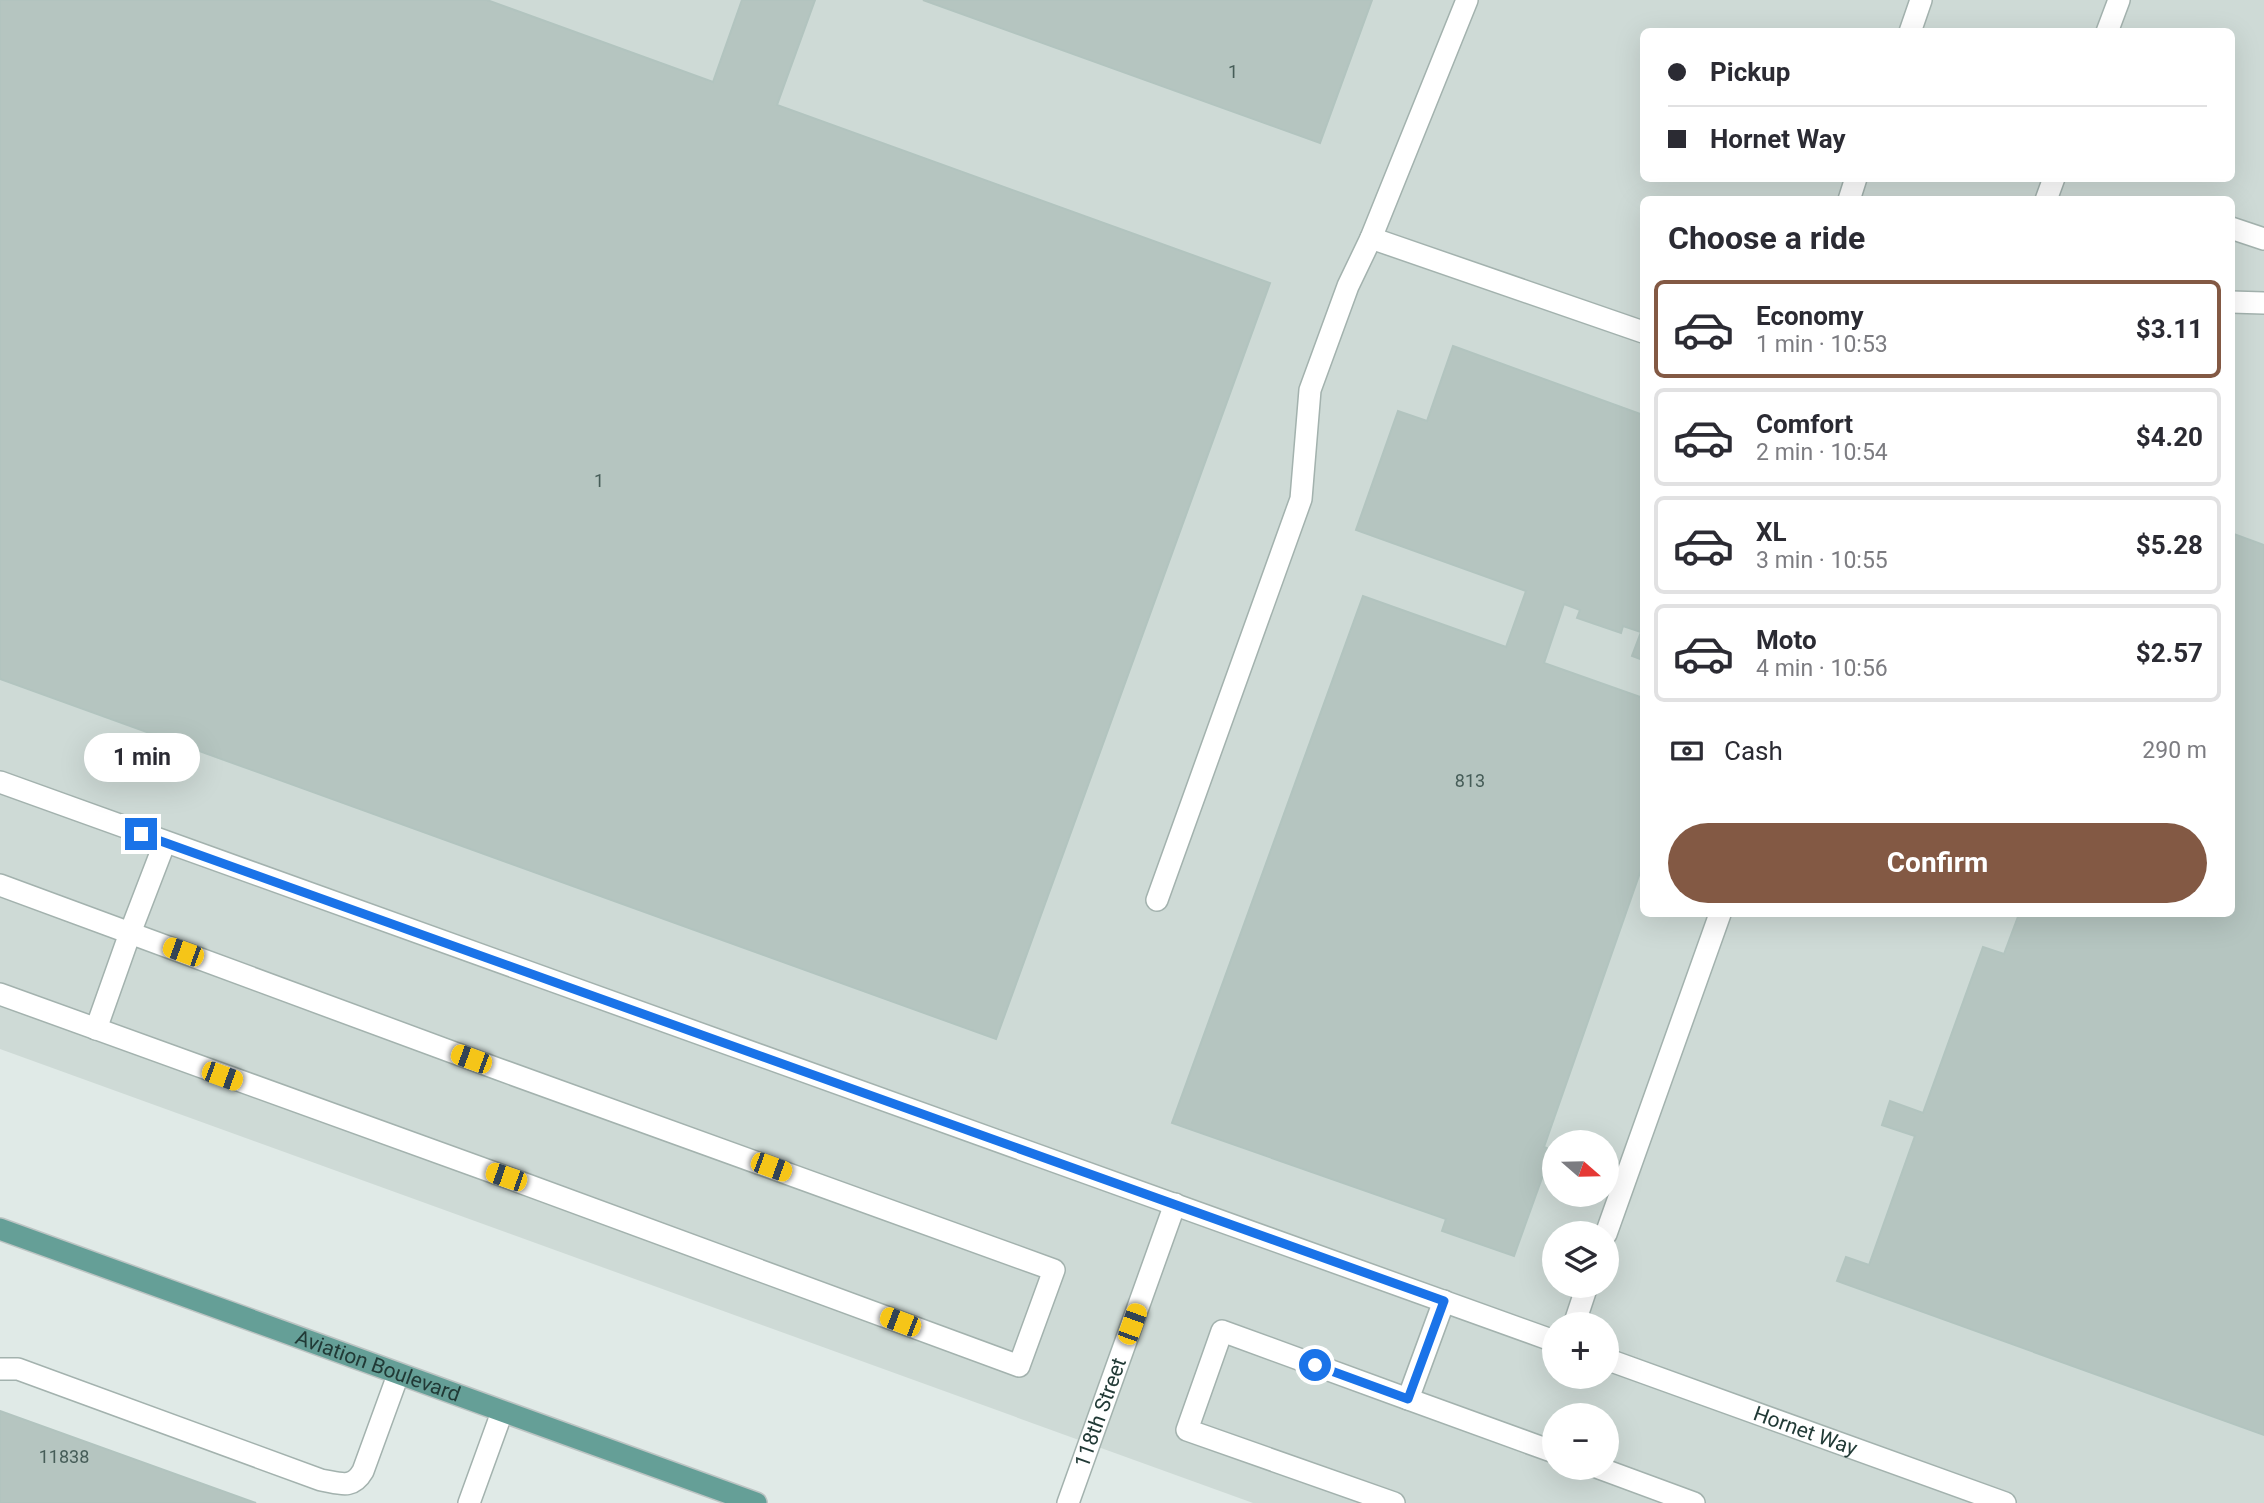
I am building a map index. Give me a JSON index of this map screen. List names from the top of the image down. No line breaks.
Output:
{"streets":{"main road":["Aviation Boulevard"],"street":["118th Street","Hornet Way"]},"house_numbers":["1","1","813","11838"],"north":"right","page":{"banner":["Pickup","Hornet Way"],"heading":"Choose a ride","list":[{"name":"Economy","note":"1 min · 10:53","value":"$3.11"},{"name":"Comfort","note":"2 min · 10:54","value":"$4.20"},{"name":"XL","note":"3 min · 10:55","value":"$5.28"},{"name":"Moto","note":"4 min · 10:56","value":"$2.57"}],"pay":["Cash","290 m"],"bubble":"1 min","buttons":"Confirm","map_buttons":["+","−"]}}
